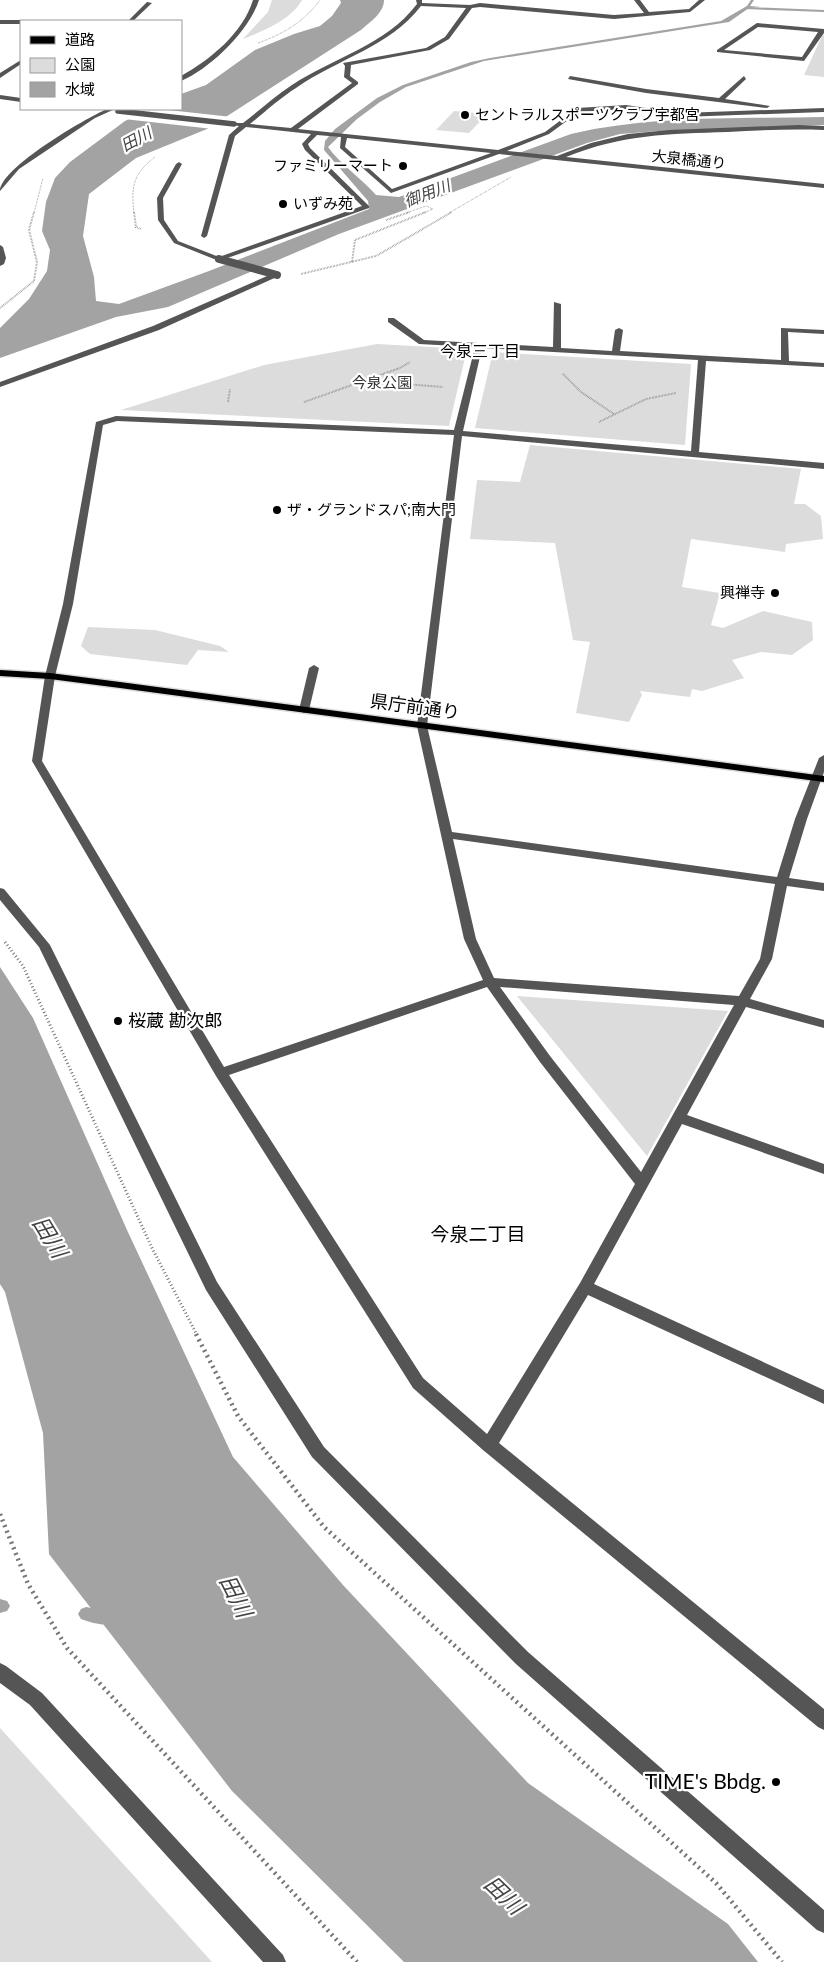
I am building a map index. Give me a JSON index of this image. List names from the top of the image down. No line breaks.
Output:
{"streets":{"main road":["県庁前通り"],"street":["大泉橋通り"]},"districts":["今泉三丁目","今泉二丁目"],"water":["田川","御用川"],"parks":["今泉公園"],"places":["セントラルスポーツクラブ宇都宮","ファミリーマート","いずみ苑","ザ・グランドスパ;南大門","興禅寺","桜蔵 勘次郎","TIME's Bbdg."],"legend":["道路","公園","水域"]}
